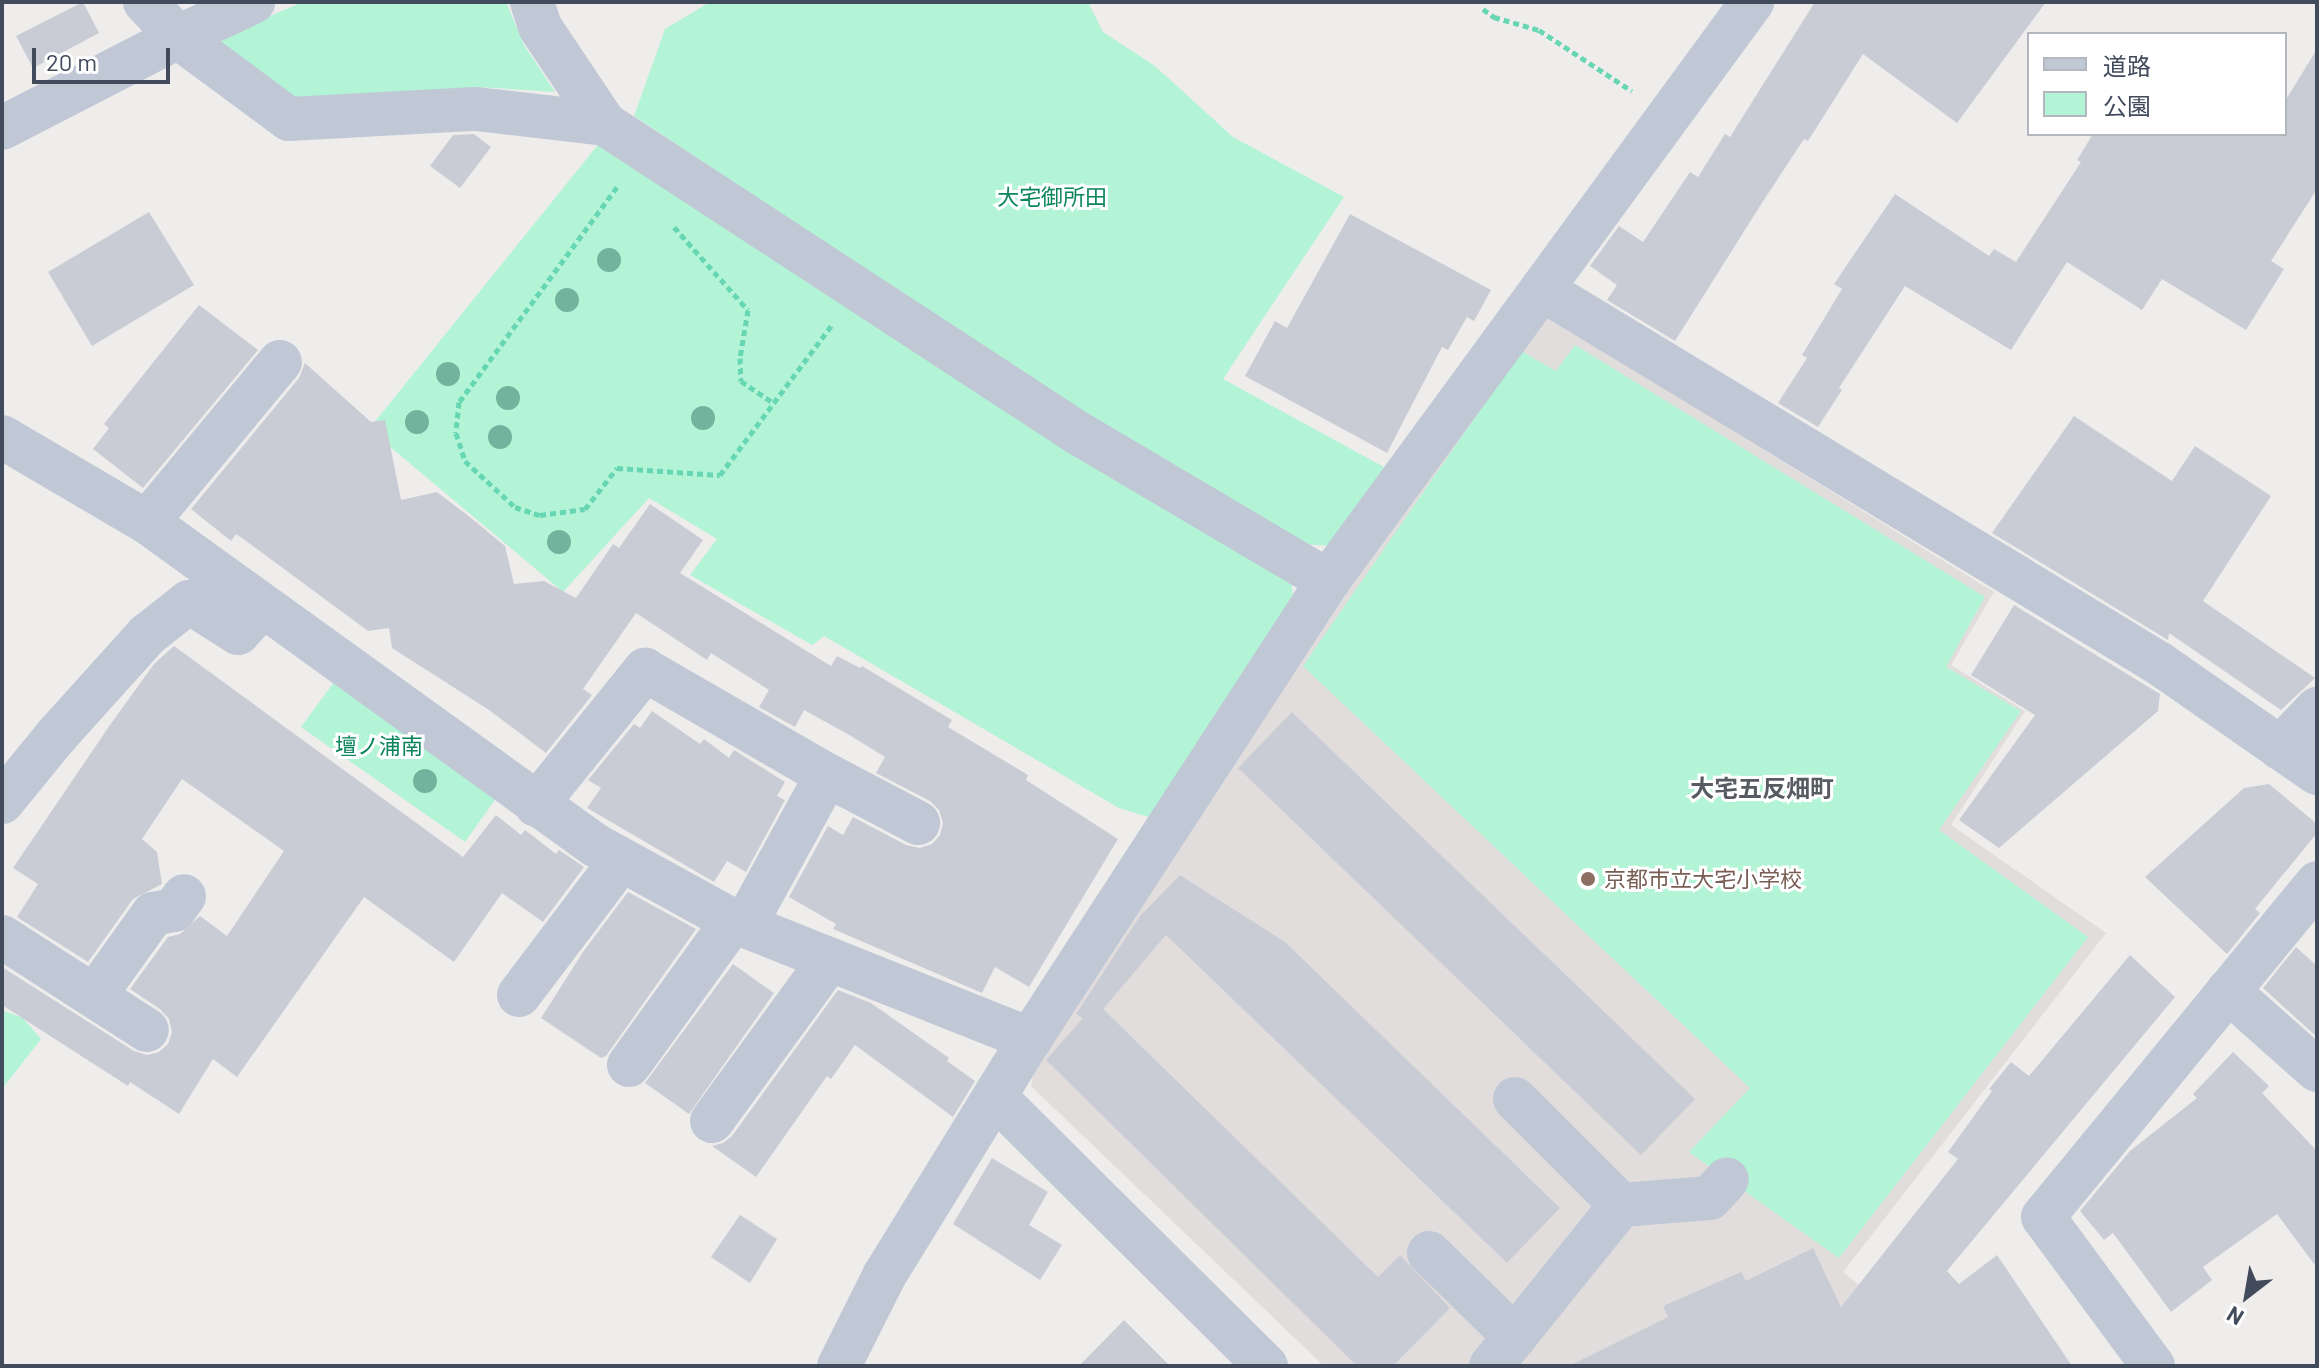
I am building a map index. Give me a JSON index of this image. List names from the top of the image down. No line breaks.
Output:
{"districts":["大宅五反畑町"],"parks":["大宅御所田","壇ノ浦南"],"places":["京都市立大宅小学校"],"legend":["道路","公園"],"scale_bar":"20 m","north":"bottom left"}
